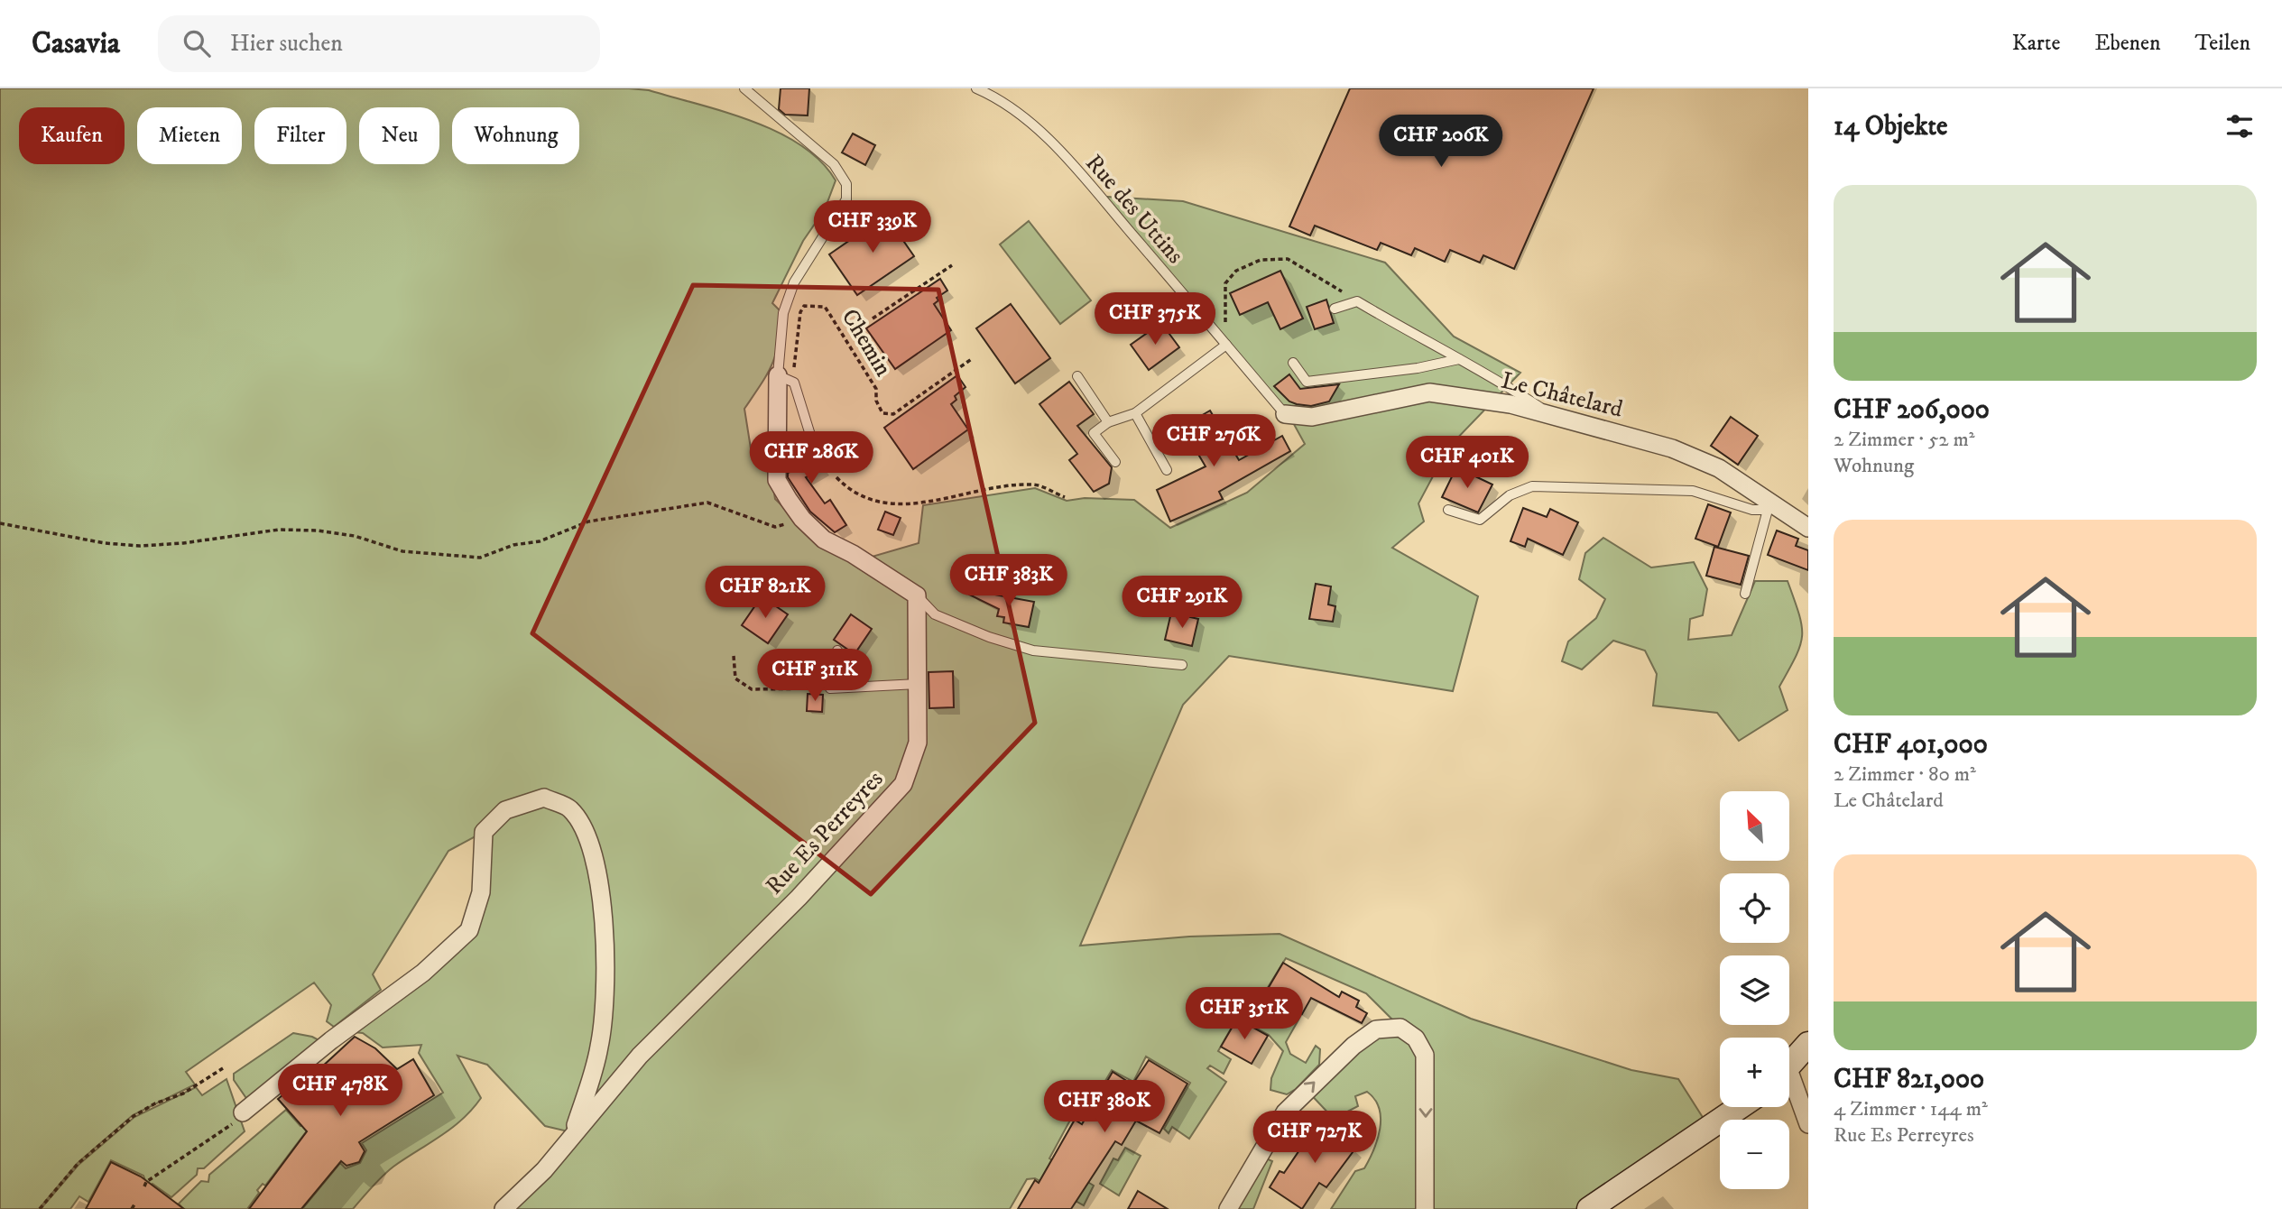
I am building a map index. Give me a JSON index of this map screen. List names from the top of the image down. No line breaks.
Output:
{"streets":{"street":["Le Châtelard","Rue Es Perreyres"],"lane":["Rue des Uttins"],"path":["Chemin"]},"crossings":[["Rue des Uttins","Le Châtelard"]],"north":"top left","page":{"header":"Casavia","search":"Hier suchen","nav":["Karte","Ebenen","Teilen"],"heading":"14 Objekte","chip":["Kaufen","Mieten","Filter","Neu","Wohnung"],"price":["CHF 206K","CHF 339K","CHF 375K","CHF 276K","CHF 286K","CHF 401K","CHF 383K","CHF 821K","CHF 291K","CHF 311K","CHF 351K","CHF 478K","CHF 380K","CHF 727K"],"list":[{"name":"CHF 206,000","note":"2 Zimmer · 52 m² · Wohnung"},{"name":"CHF 401,000","note":"2 Zimmer · 80 m² · Le Châtelard"},{"name":"CHF 821,000","note":"4 Zimmer · 144 m² · Rue Es Perreyres"}],"map_buttons":["+","−"]}}
